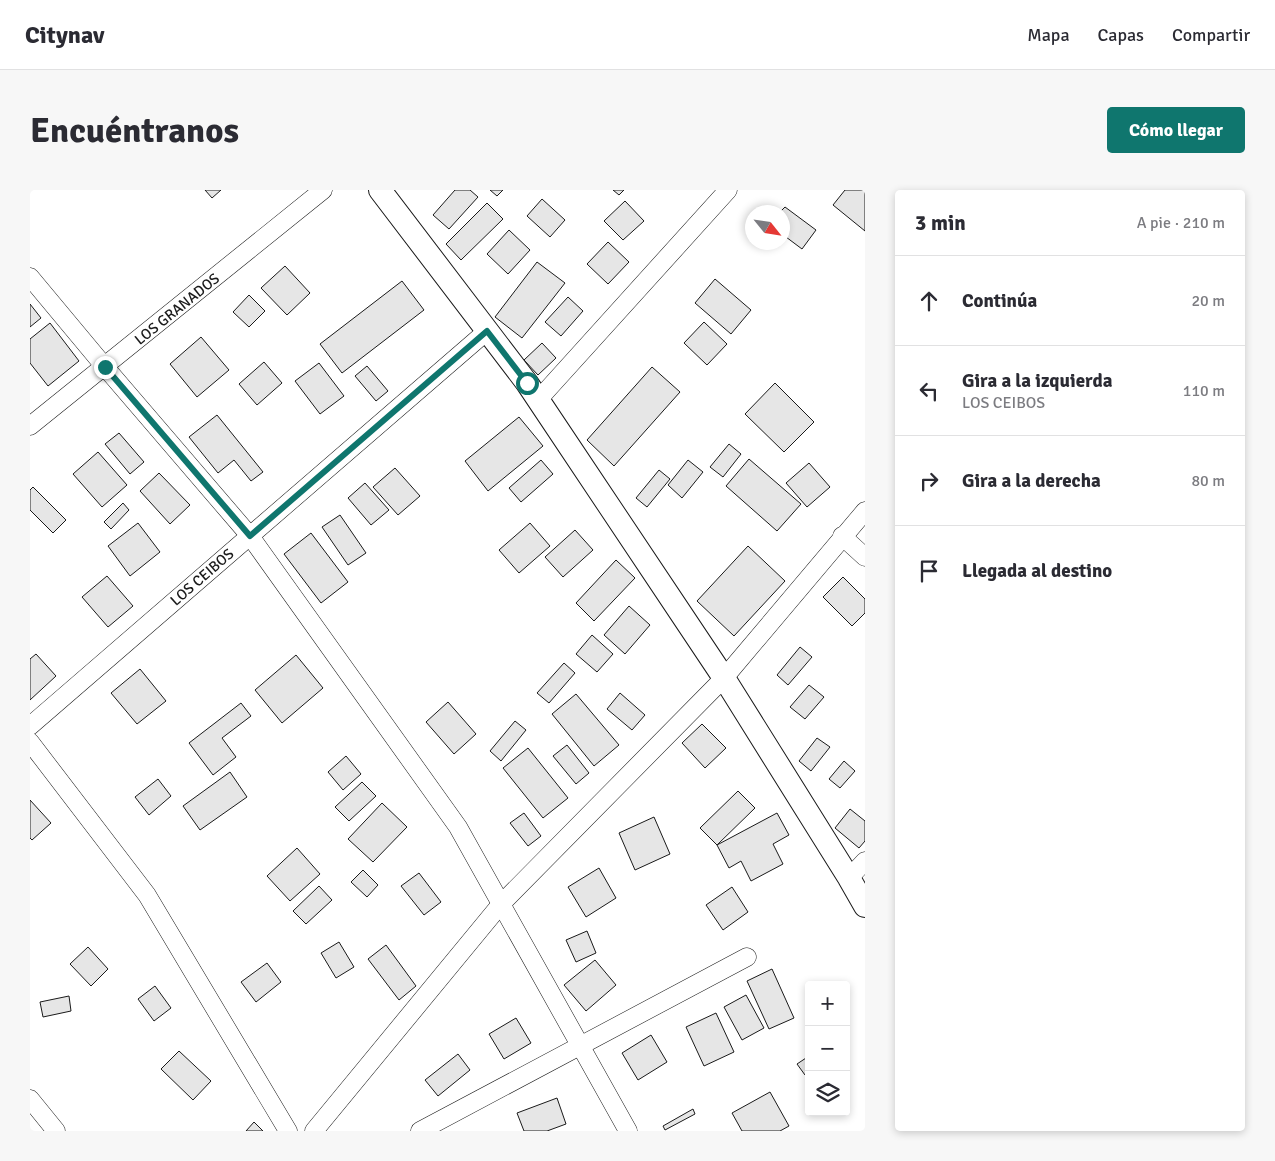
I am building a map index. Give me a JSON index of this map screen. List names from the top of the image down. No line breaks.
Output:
{"streets":{"street":["LOS GRANADOS","LOS CEIBOS"]},"north":"bottom right","page":{"header":"Citynav","nav":["Mapa","Capas","Compartir"],"buttons":"Cómo llegar","title":"Encuéntranos","heading":["3 min","A pie · 210 m"],"list":[["Continúa","20 m"],["Gira a la izquierda","LOS CEIBOS","110 m"],["Gira a la derecha","80 m"],"Llegada al destino"],"map_buttons":["+","−"]}}
